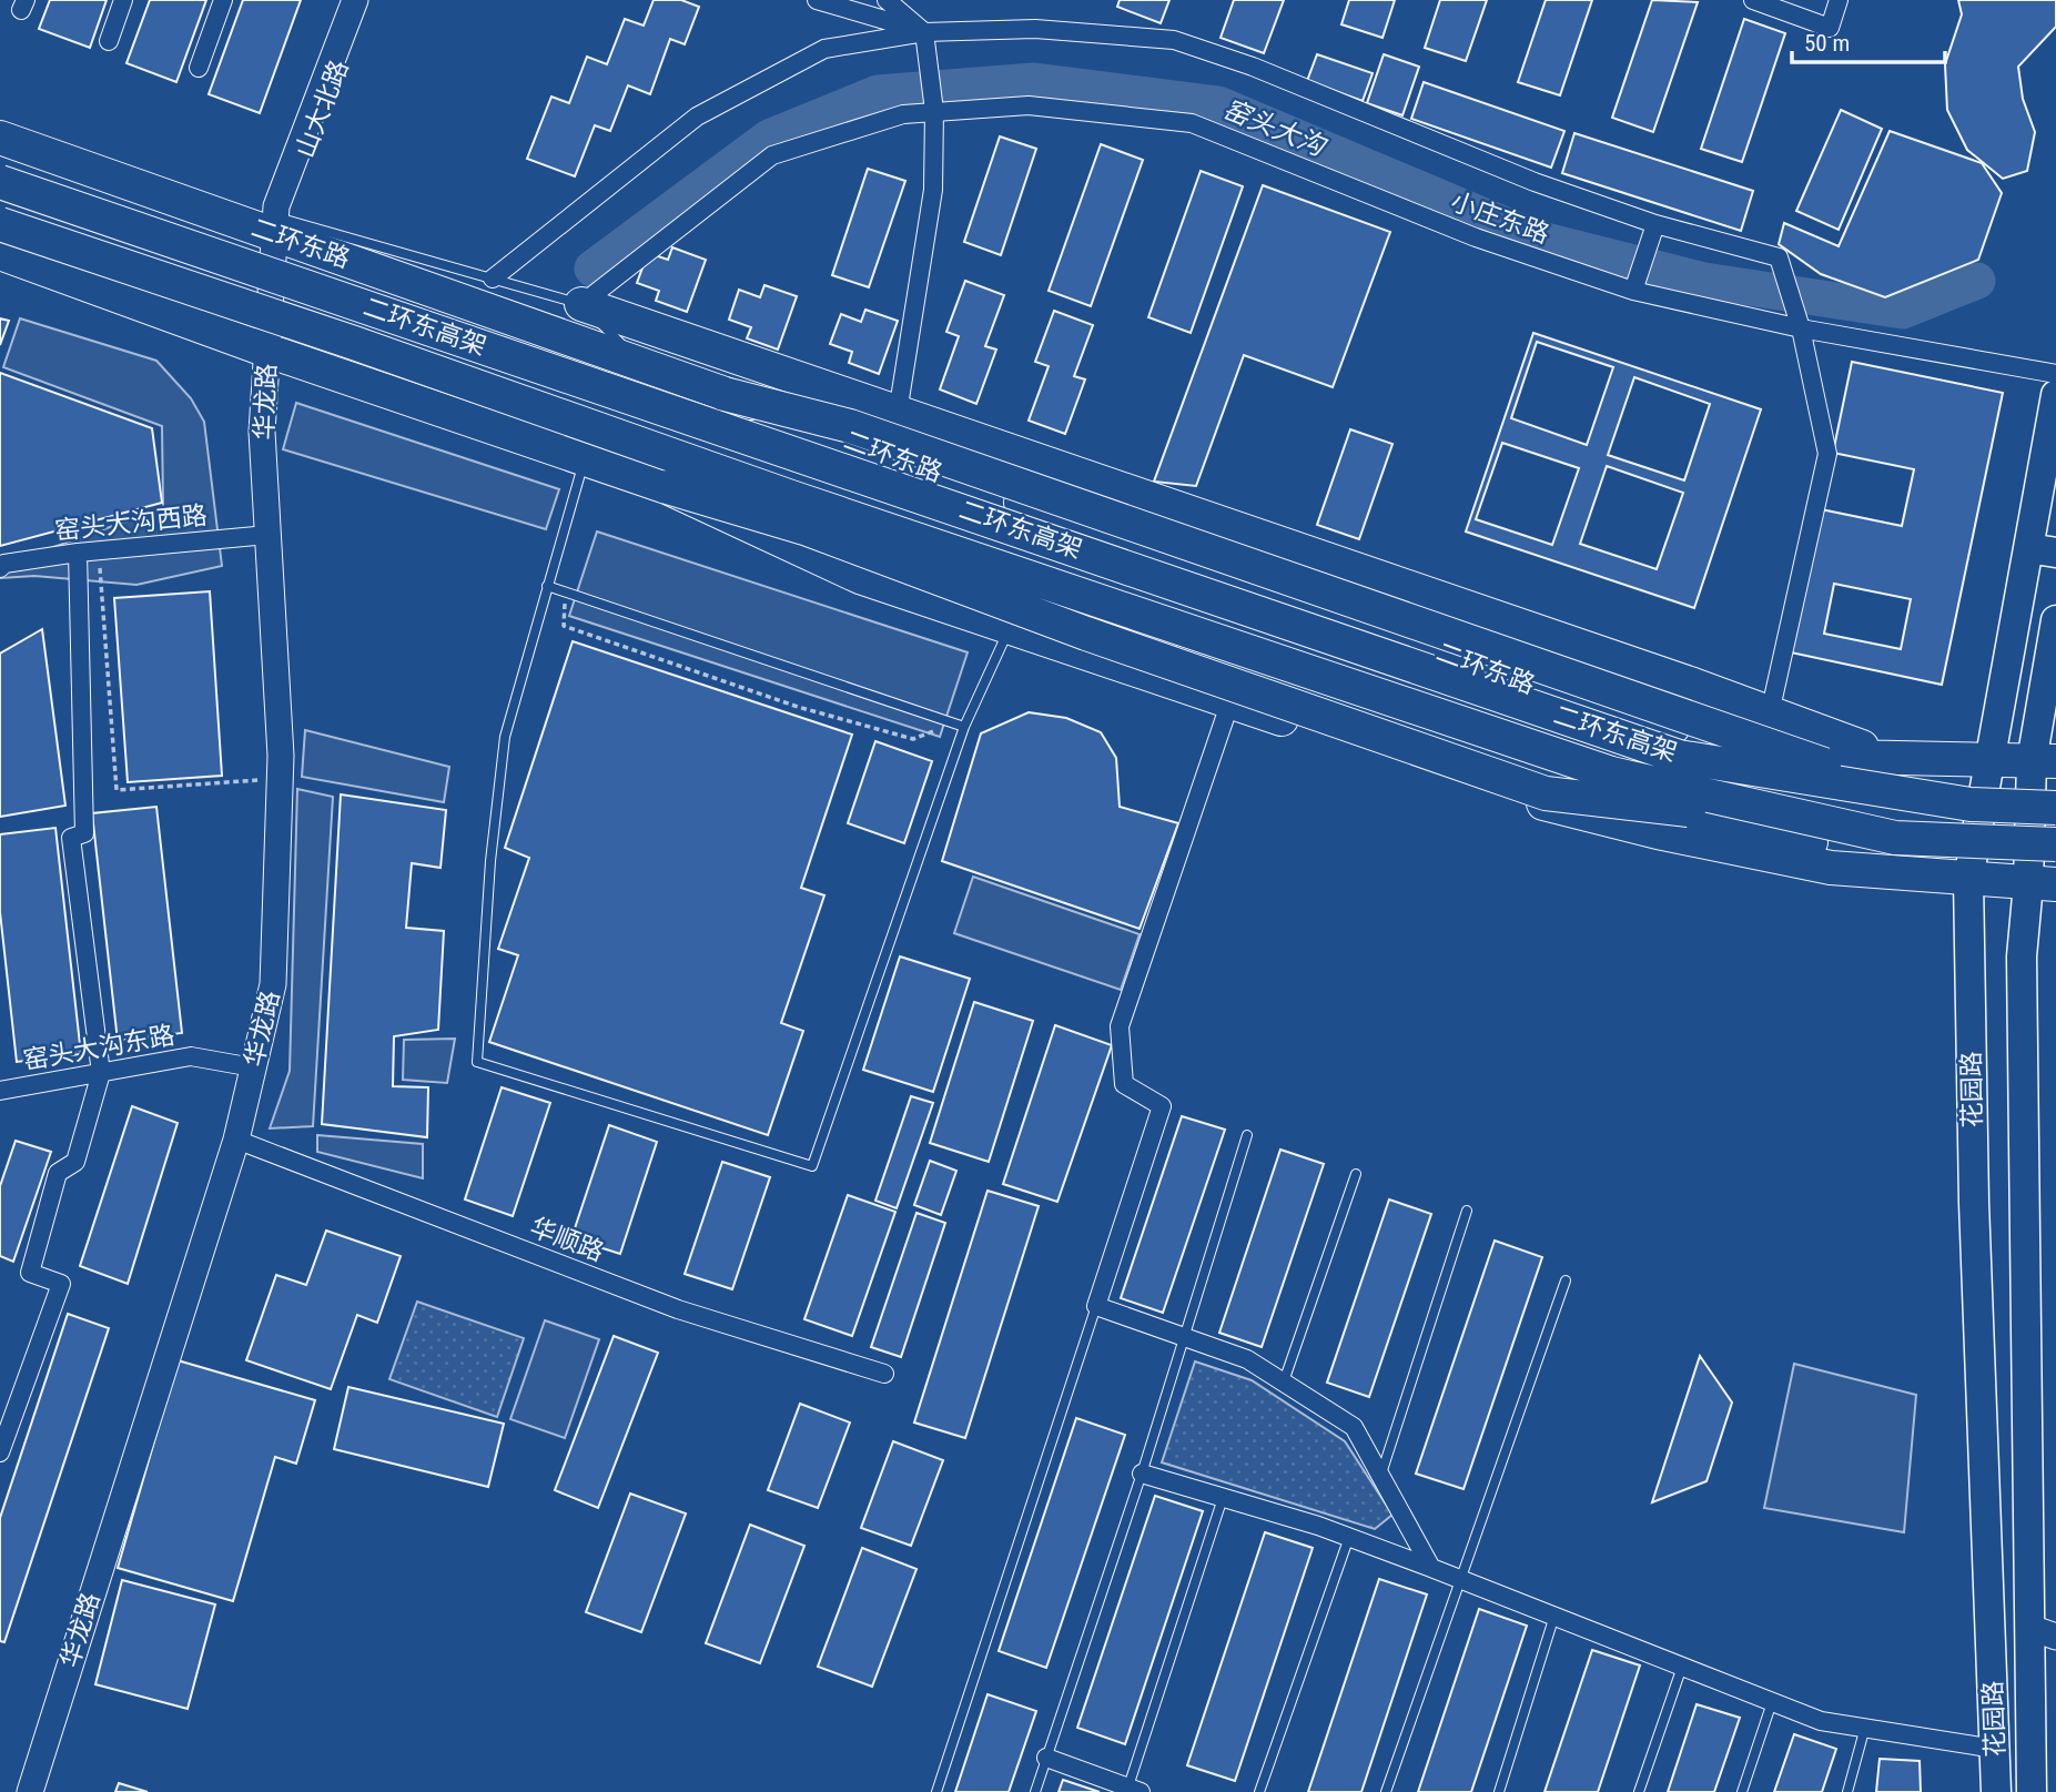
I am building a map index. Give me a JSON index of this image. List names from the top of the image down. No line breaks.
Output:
{"streets":{"highway":["二环东路","二环东高架"],"main road":["山大北路","华龙路","花园路"],"street":["小庄东路","窑头大沟西路","窑头大沟东路","华顺路"]},"crossings":[["山大北路","二环东路"],["山大北路","华龙路"],["小庄东路","二环东路"],["二环东路","华龙路"],["二环东路","花园路"],["华龙路","窑头大沟西路"],["华龙路","窑头大沟东路"],["华龙路","华顺路"]],"water":["窑头大沟"],"scale_bar":"50 m"}
